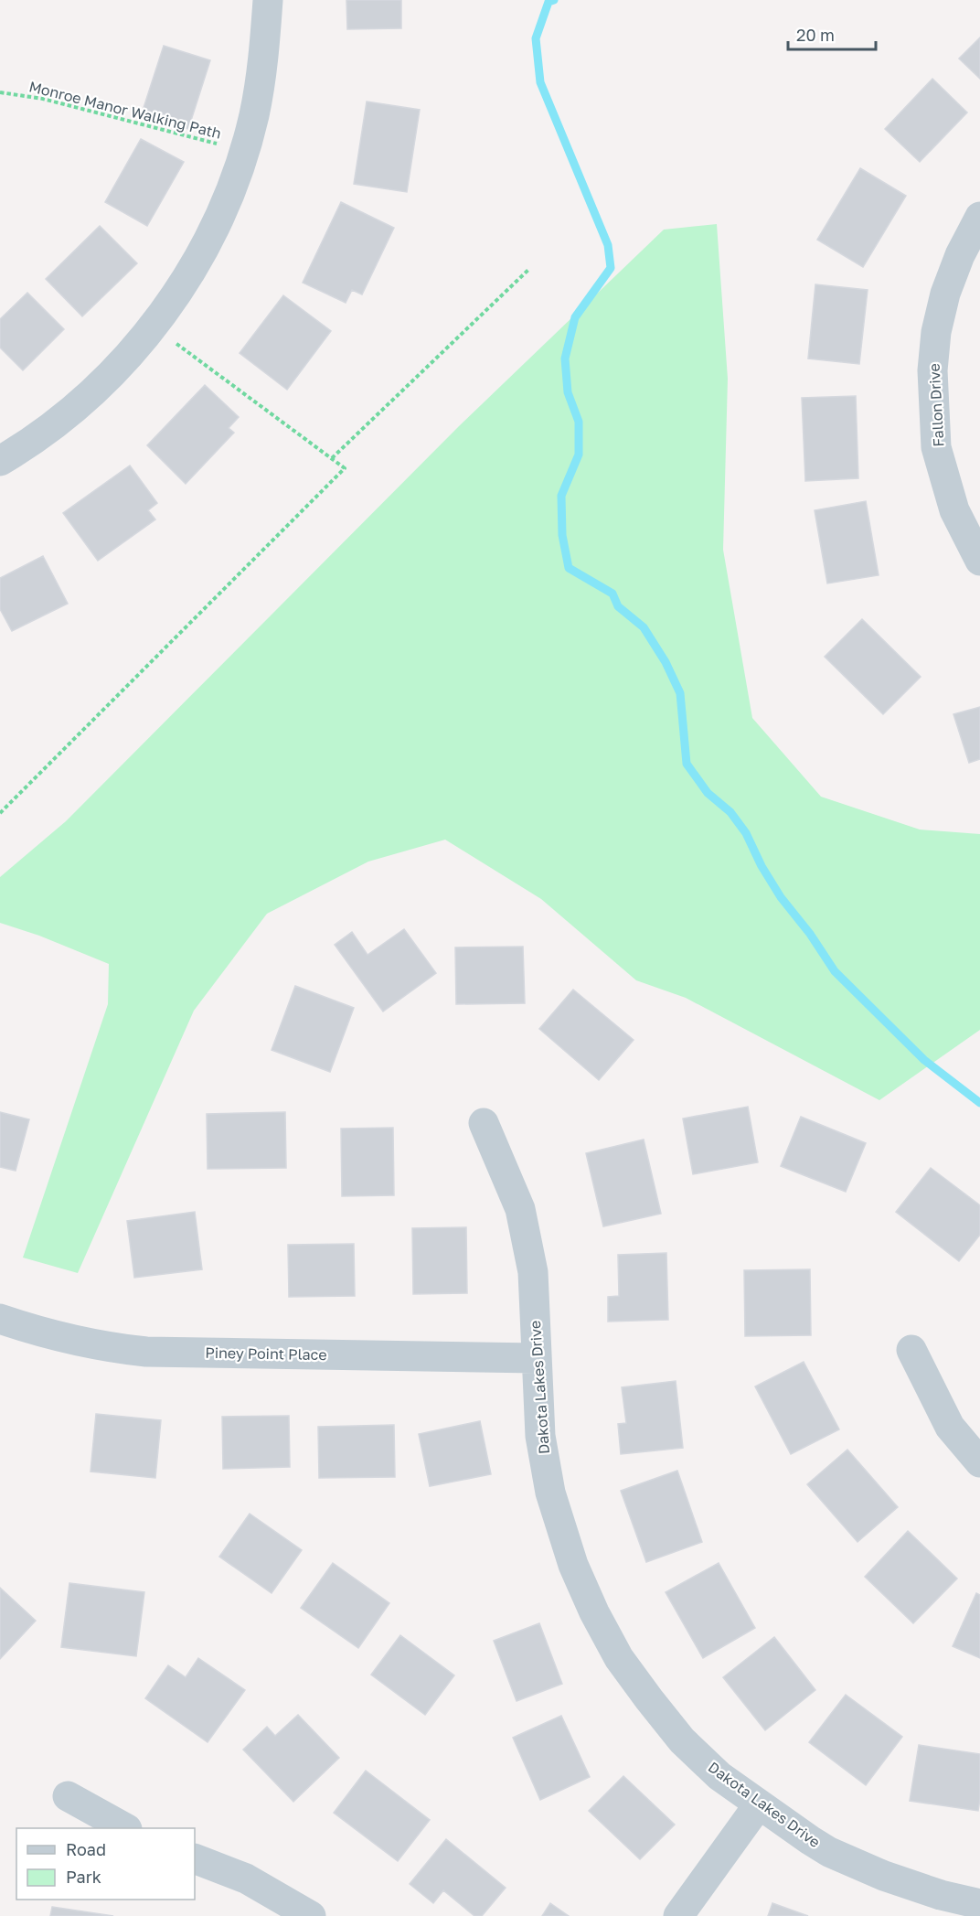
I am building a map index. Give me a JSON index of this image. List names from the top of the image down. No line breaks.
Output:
{"streets":{"street":["Fallon Drive","Piney Point Place","Dakota Lakes Drive"],"path":["Monroe Manor Walking Path"]},"crossings":[["Piney Point Place","Dakota Lakes Drive"]],"legend":["Road","Park"],"scale_bar":"20 m"}
